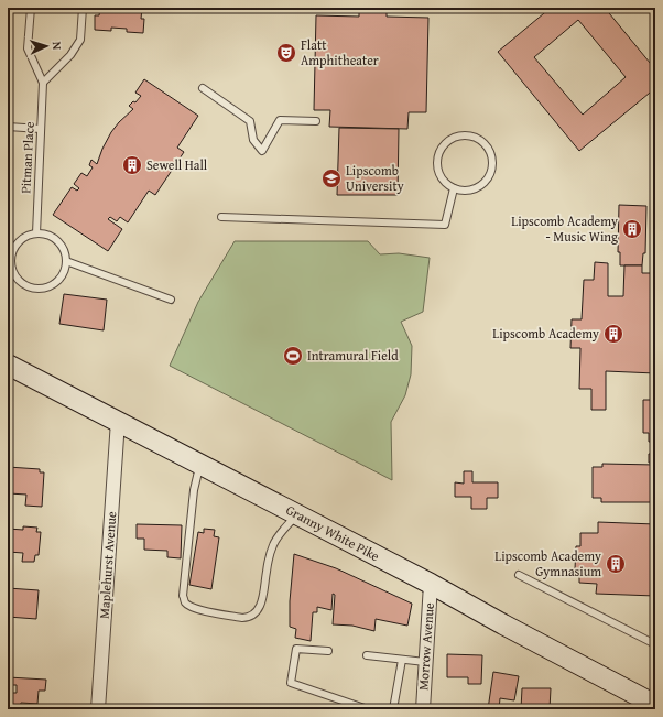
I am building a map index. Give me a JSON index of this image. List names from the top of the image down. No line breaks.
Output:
{"streets":{"main road":["Granny White Pike"],"street":["Maplehurst Avenue","Morrow Avenue"],"lane":["Pitman Place"]},"crossings":[["Granny White Pike","Maplehurst Avenue"],["Granny White Pike","Morrow Avenue"]],"places":{"theatre":["Flatt Amphitheater"],"building":["Sewell Hall","Lipscomb Academy - Music Wing","Lipscomb Academy","Lipscomb Academy Gymnasium"],"school or university":["Lipscomb University"],"sports":["Intramural Field"]},"north":"right"}
